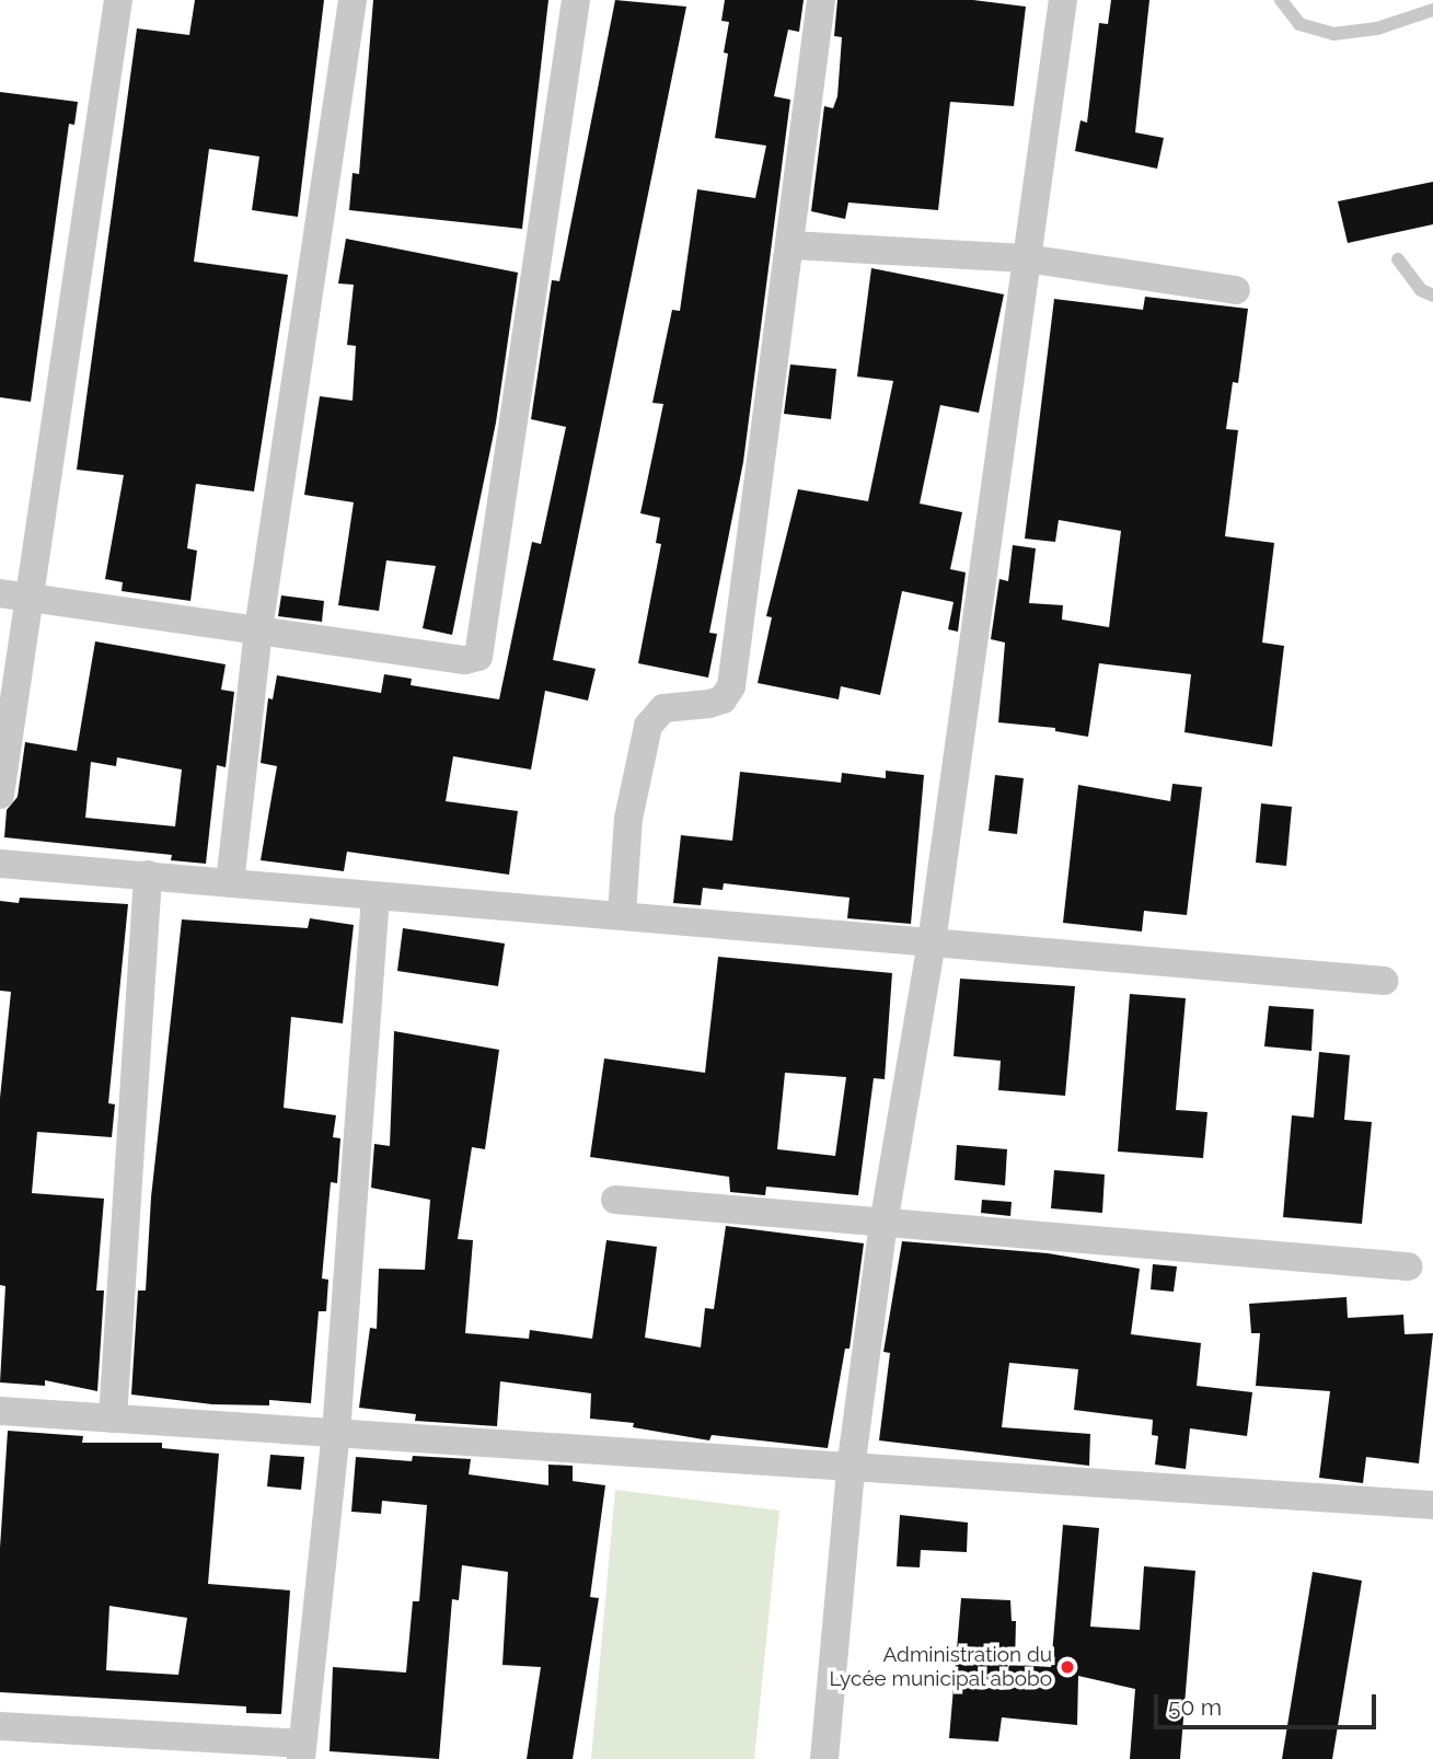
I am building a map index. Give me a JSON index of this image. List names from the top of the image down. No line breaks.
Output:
{"places":["Administration du Lycée municipal abobo"],"scale_bar":"50 m"}
